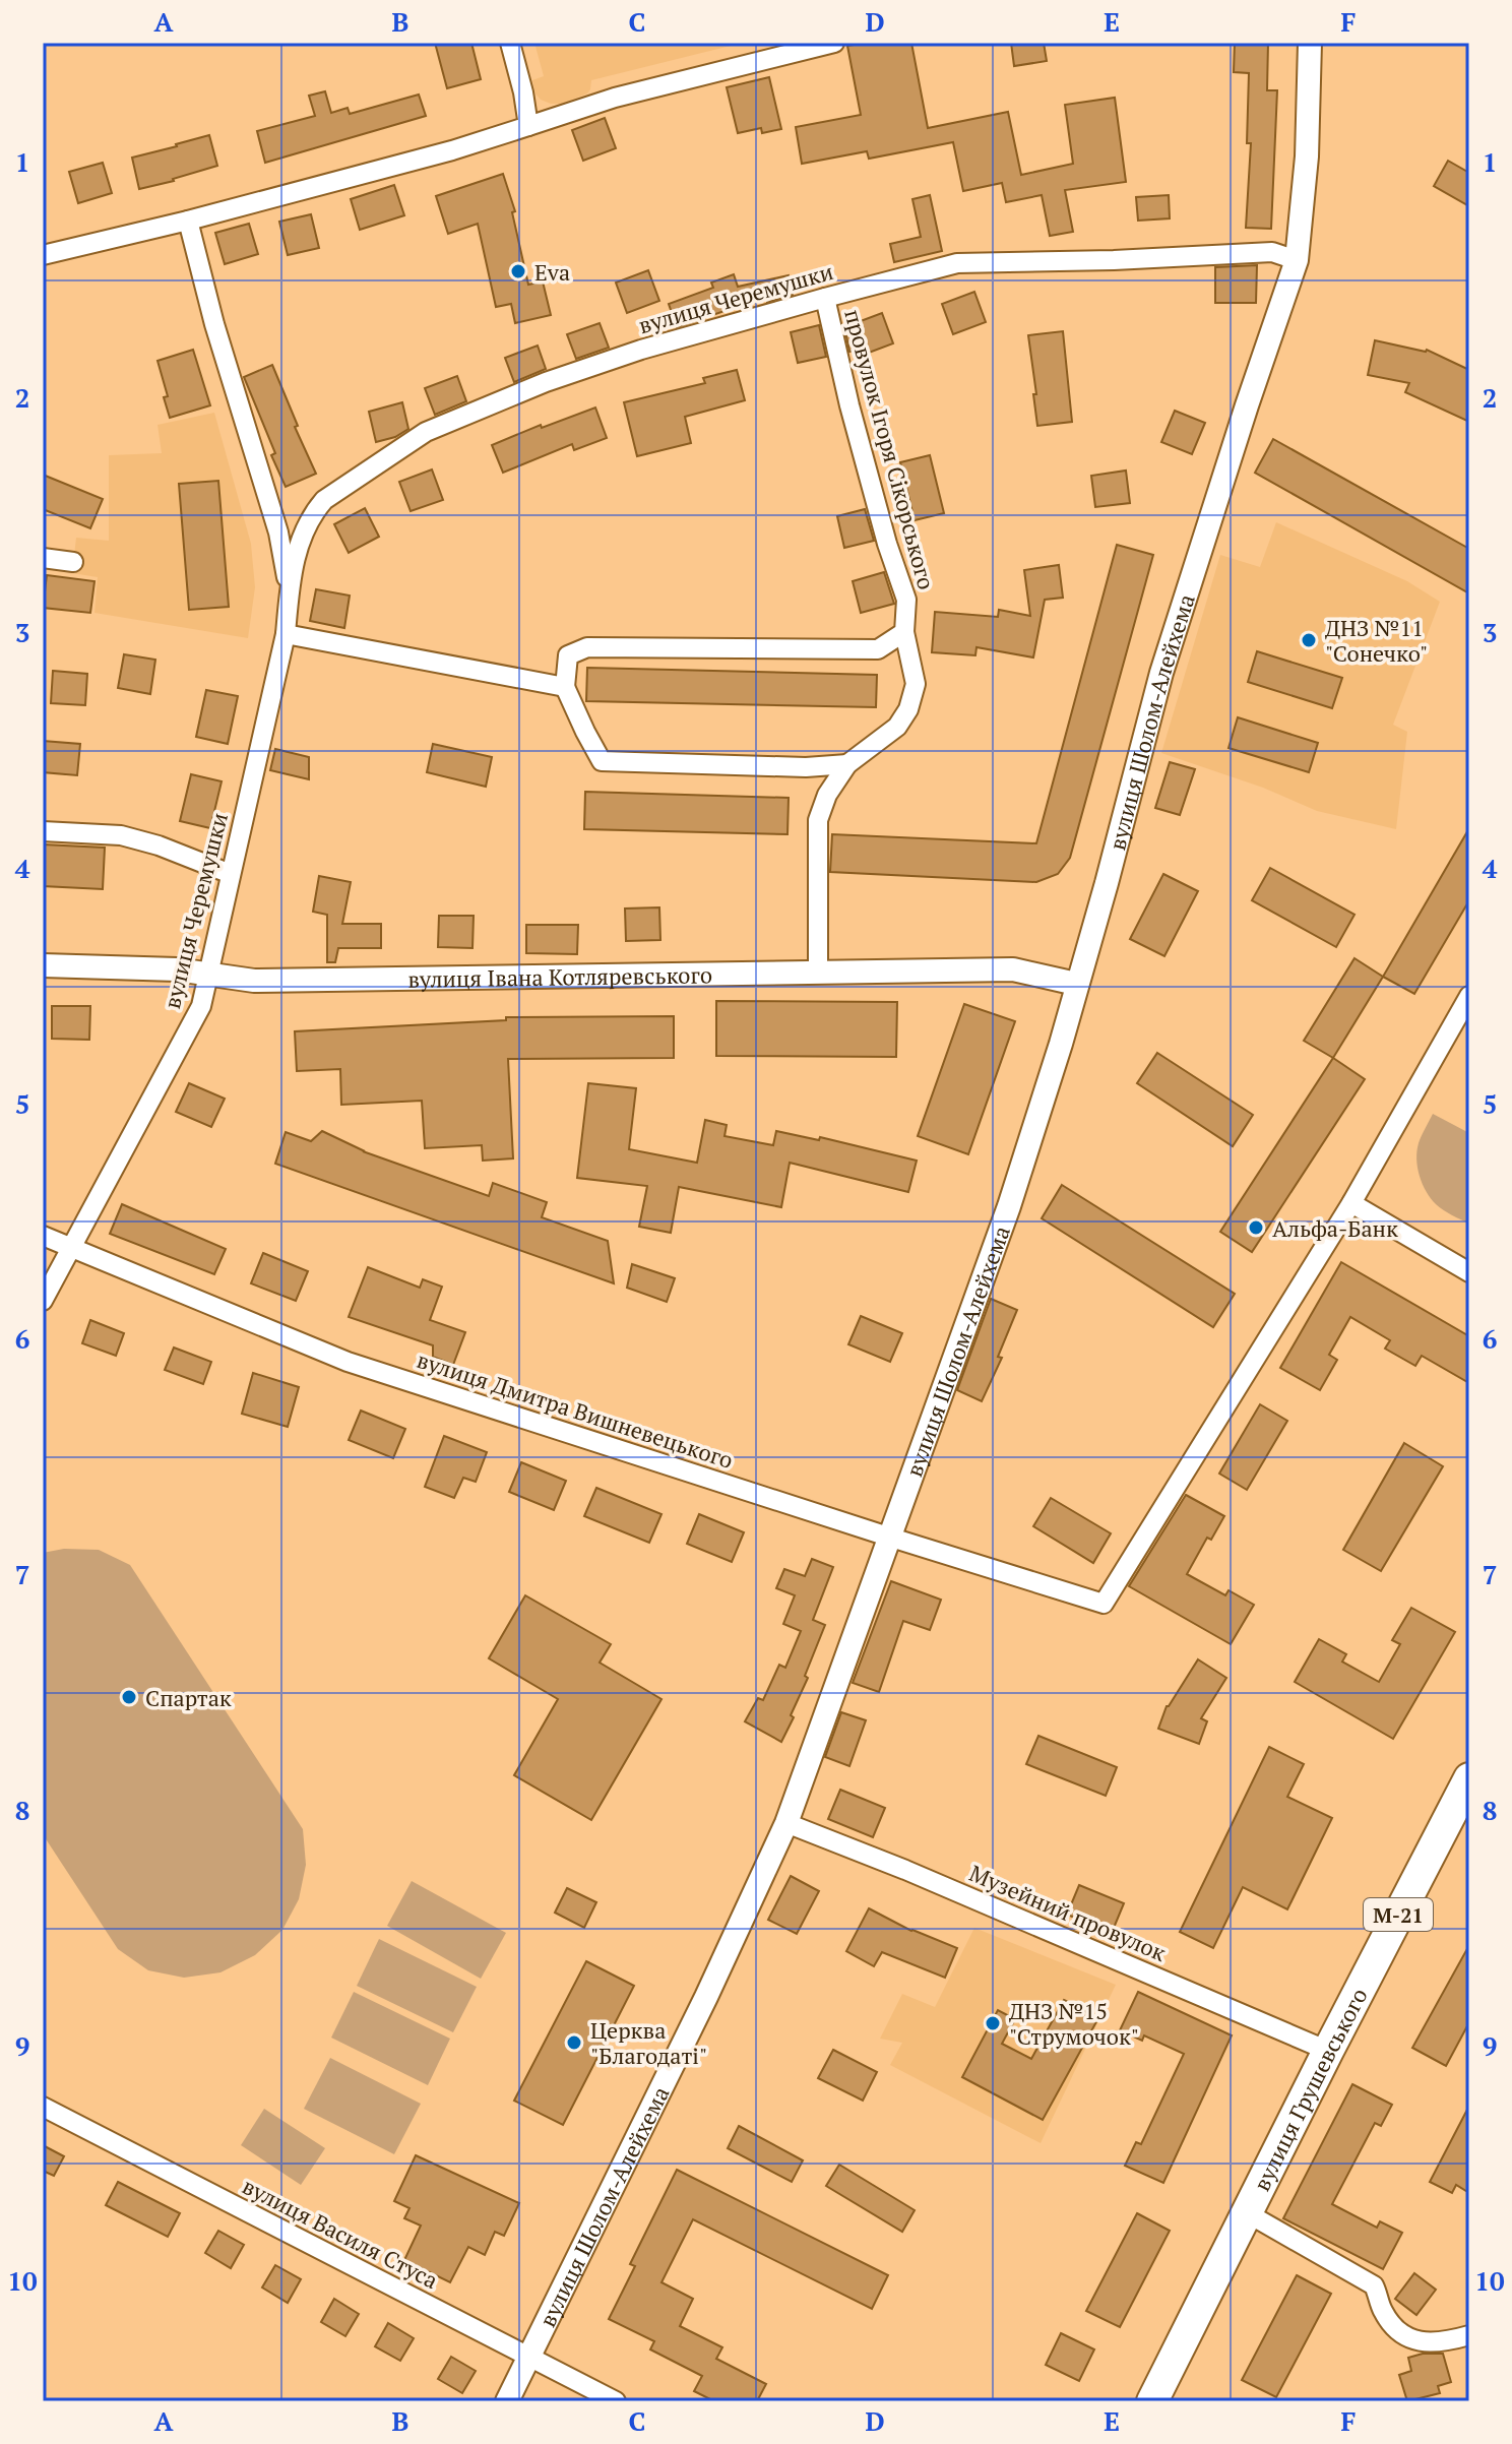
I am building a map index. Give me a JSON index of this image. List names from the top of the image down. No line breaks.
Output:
{"streets":{"highway":["М-21","вулиця Грушевського"],"street":["вулиця Черемушки","провулок Ігоря Сікорського","вулиця Шолом-Алейхема","вулиця Івана Котляревського","вулиця Дмитра Вишневецького","Музейний провулок","вулиця Василя Стуса"]},"crossings":[["вулиця Черемушки","провулок Ігоря Сікорського"],["вулиця Черемушки","вулиця Шолом-Алейхема"],["вулиця Черемушки","вулиця Івана Котляревського"],["вулиця Черемушки","вулиця Дмитра Вишневецького"],["вулиця Шолом-Алейхема","вулиця Івана Котляревського"],["вулиця Шолом-Алейхема","вулиця Дмитра Вишневецького"],["вулиця Шолом-Алейхема","Музейний провулок"],["вулиця Шолом-Алейхема","вулиця Василя Стуса"],["Музейний провулок","вулиця Грушевського"]],"places":["Eva","ДНЗ №11 \"Сонечко\"","Альфа-Банк","Спартак","ДНЗ №15 \"Струмочок\"","Церква \"Благодаті\""],"grid":{"columns":["A","B","C","D","E","F"],"rows":["1","2","3","4","5","6","7","8","9","10"]}}
